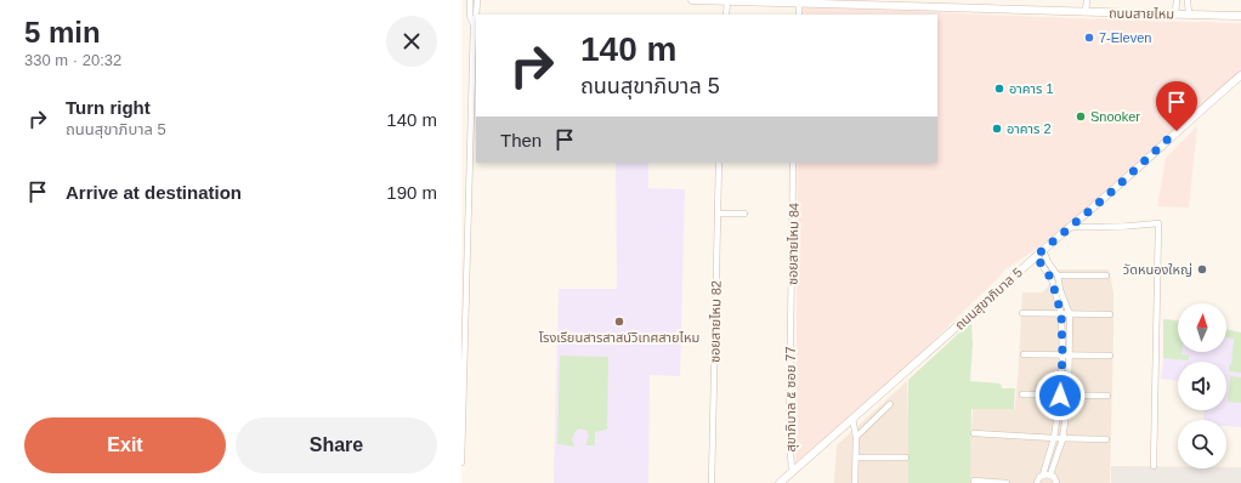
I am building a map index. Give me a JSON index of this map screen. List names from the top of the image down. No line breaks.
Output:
{"streets":{"main road":["ถนนสายไหม","ถนนสุขาภิบาล 5"],"street":["ซอยสายไหม 84","ซอยสายไหม 82","สุขาภิบาล ๕ ซอย 77"]},"crossings":[["ซอยสายไหม 84","สุขาภิบาล ๕ ซอย 77"],["ถนนสุขาภิบาล 5","สุขาภิบาล ๕ ซอย 77"]],"places":["7-Eleven","อาคาร 1","Snooker","อาคาร 2","วัดหนองใหญ่","โรงเรียนสารสาสน์วิเทศสายไหม"],"north":"top","page":{"heading":["5 min","330 m · 20:32"],"turn":["140 m","ถนนสุขาภิบาล 5"],"list":[{"name":"Turn right","note":"ถนนสุขาภิบาล 5","value":"140 m"},{"name":"Arrive at destination","value":"190 m"}],"then":"Then","buttons":["Exit","Share"]}}
